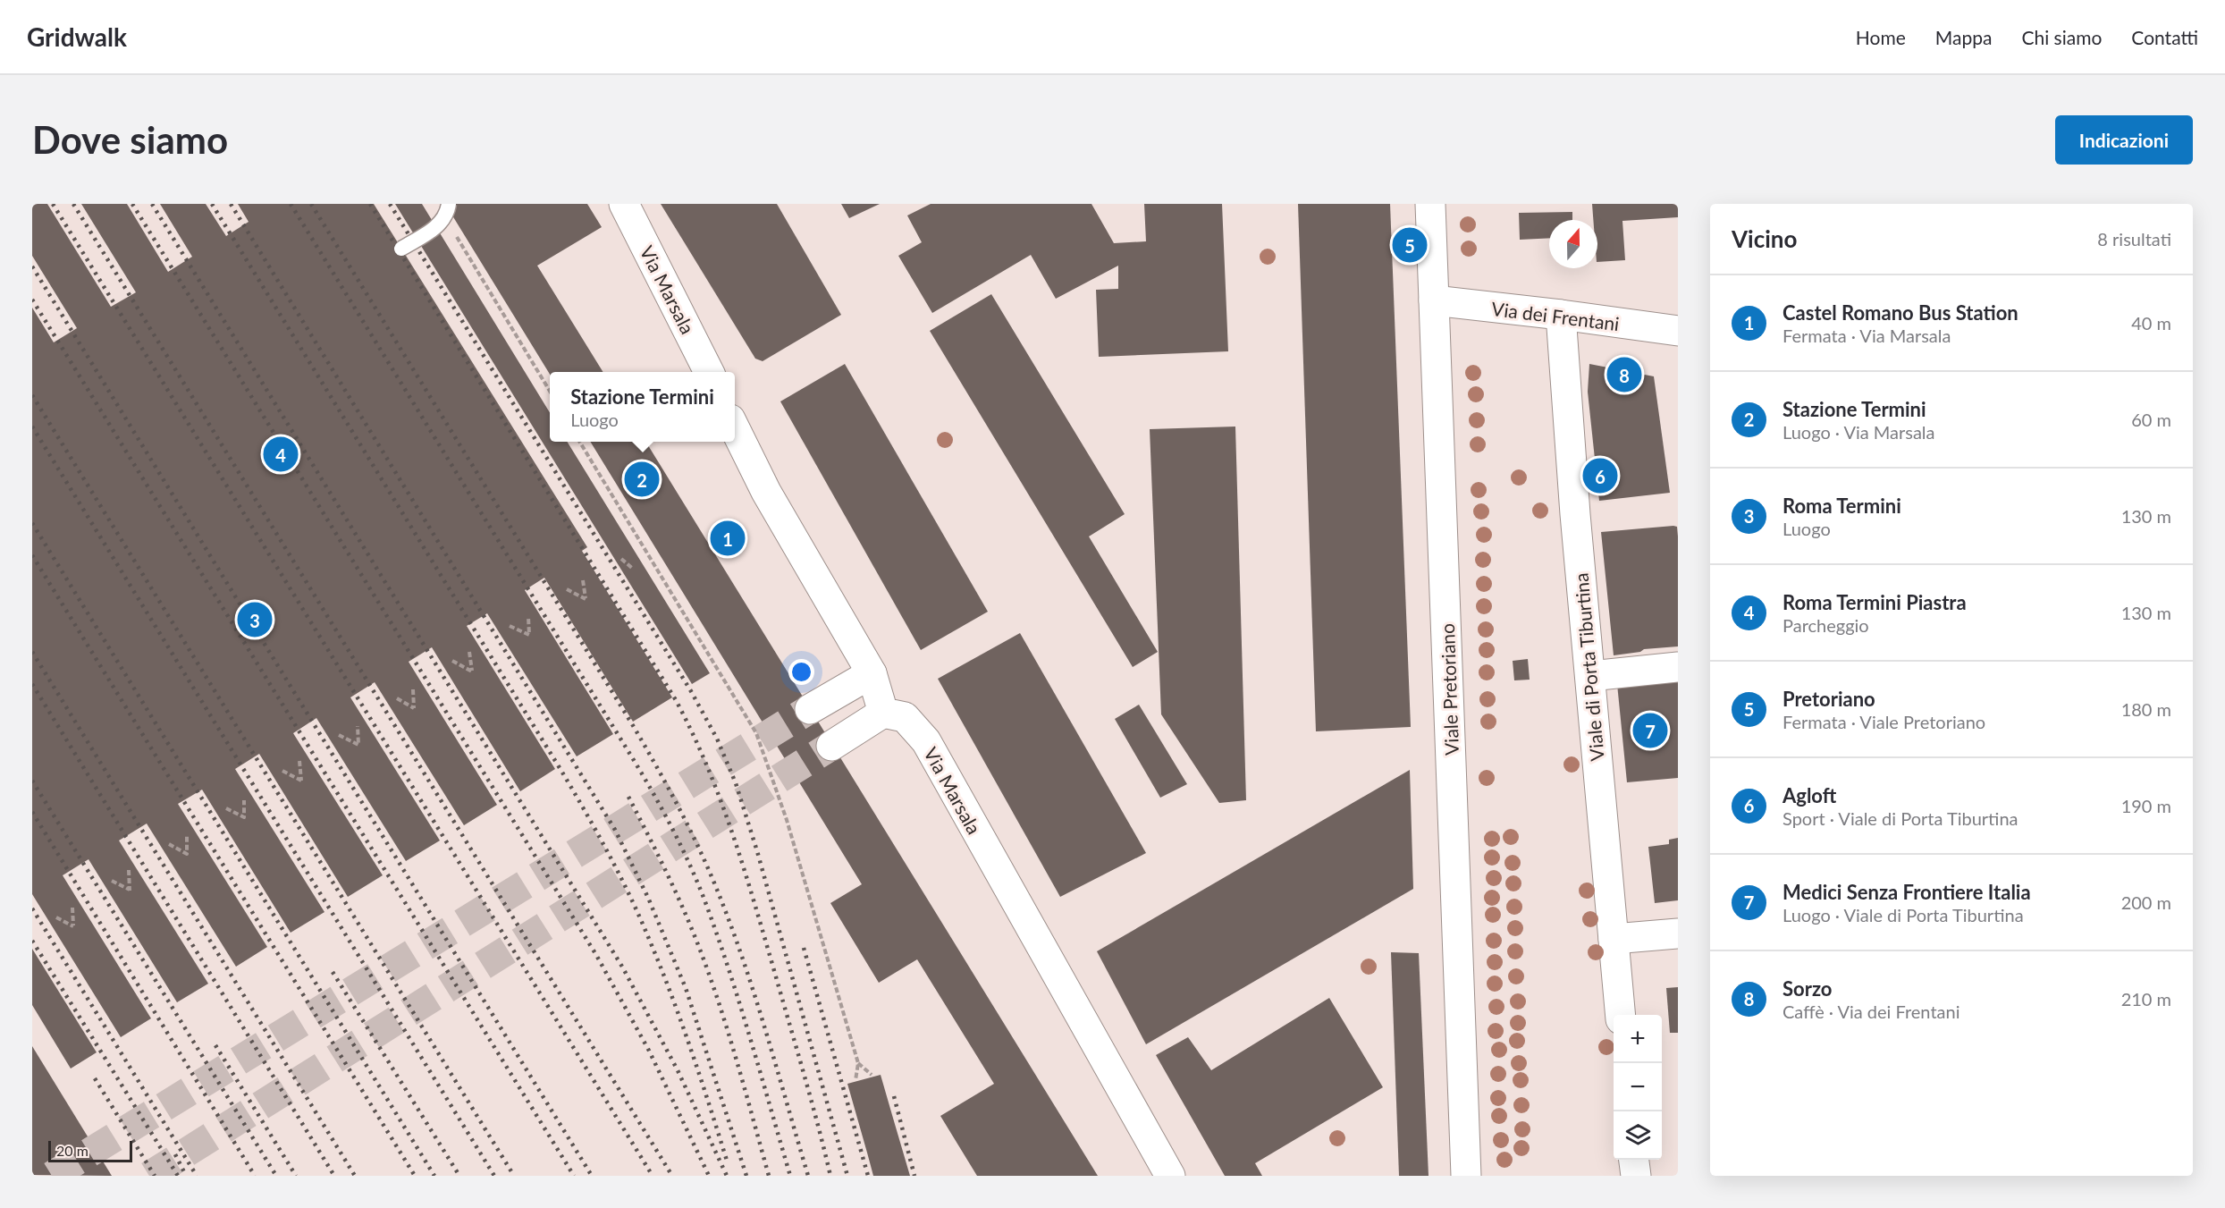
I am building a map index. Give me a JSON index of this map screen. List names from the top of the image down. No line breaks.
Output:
{"streets":{"main road":["Via Marsala","Via dei Frentani","Viale di Porta Tiburtina","Viale Pretoriano"]},"crossings":[["Via dei Frentani","Viale di Porta Tiburtina"],["Via dei Frentani","Viale Pretoriano"]],"scale_bar":"20 m","north":"top","page":{"header":"Gridwalk","nav":["Home","Mappa","Chi siamo","Contatti"],"buttons":"Indicazioni","title":"Dove siamo","heading":["Vicino","8 risultati"],"pins":["5","8","4","6","2","1","3","7"],"list":[{"mark":"1","name":"Castel Romano Bus Station","note":"Fermata · Via Marsala","value":"40 m"},{"mark":"2","name":"Stazione Termini","note":"Luogo · Via Marsala","value":"60 m"},{"mark":"3","name":"Roma Termini","note":"Luogo","value":"130 m"},{"mark":"4","name":"Roma Termini Piastra","note":"Parcheggio","value":"130 m"},{"mark":"5","name":"Pretoriano","note":"Fermata · Viale Pretoriano","value":"180 m"},{"mark":"6","name":"Agloft","note":"Sport · Viale di Porta Tiburtina","value":"190 m"},{"mark":"7","name":"Medici Senza Frontiere Italia","note":"Luogo · Viale di Porta Tiburtina","value":"200 m"},{"mark":"8","name":"Sorzo","note":"Caffè · Via dei Frentani","value":"210 m"}],"popup":["Stazione Termini","Luogo"],"map_buttons":["+","−"],"scale":"20 m"}}
